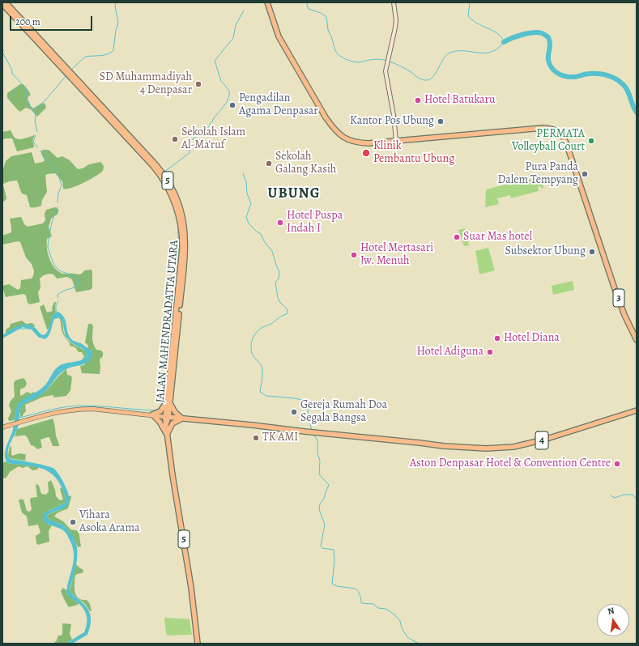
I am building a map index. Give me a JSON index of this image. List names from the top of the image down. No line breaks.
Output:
{"streets":{"highway":["5","3","JALAN MAHENDRADATTA UTARA","4"]},"crossings":[["5","JALAN MAHENDRADATTA UTARA"],["5","4"],["JALAN MAHENDRADATTA UTARA","4"]],"districts":["UBUNG"],"places":["SD Muhammadiyah 4 Denpasar","Hotel Batukaru","Pengadilan Agama Denpasar","Kantor Pos Ubung","Sekolah Islam Al-Ma'ruf","PERMATA Volleyball Court","Klinik Pembantu Ubung","Sekolah Galang Kasih","Pura Panda Dalem Tempyang","Hotel Puspa Indah I","Suar Mas hotel","Subsektor Ubung","Hotel Mertasari Jw. Menuh","Hotel Diana","Hotel Adiguna","Gereja Rumah Doa Segala Bangsa","TK AMI","Aston Denpasar Hotel & Convention Centre","Vihara Asoka Arama"],"scale_bar":"200 m","north":"top"}
